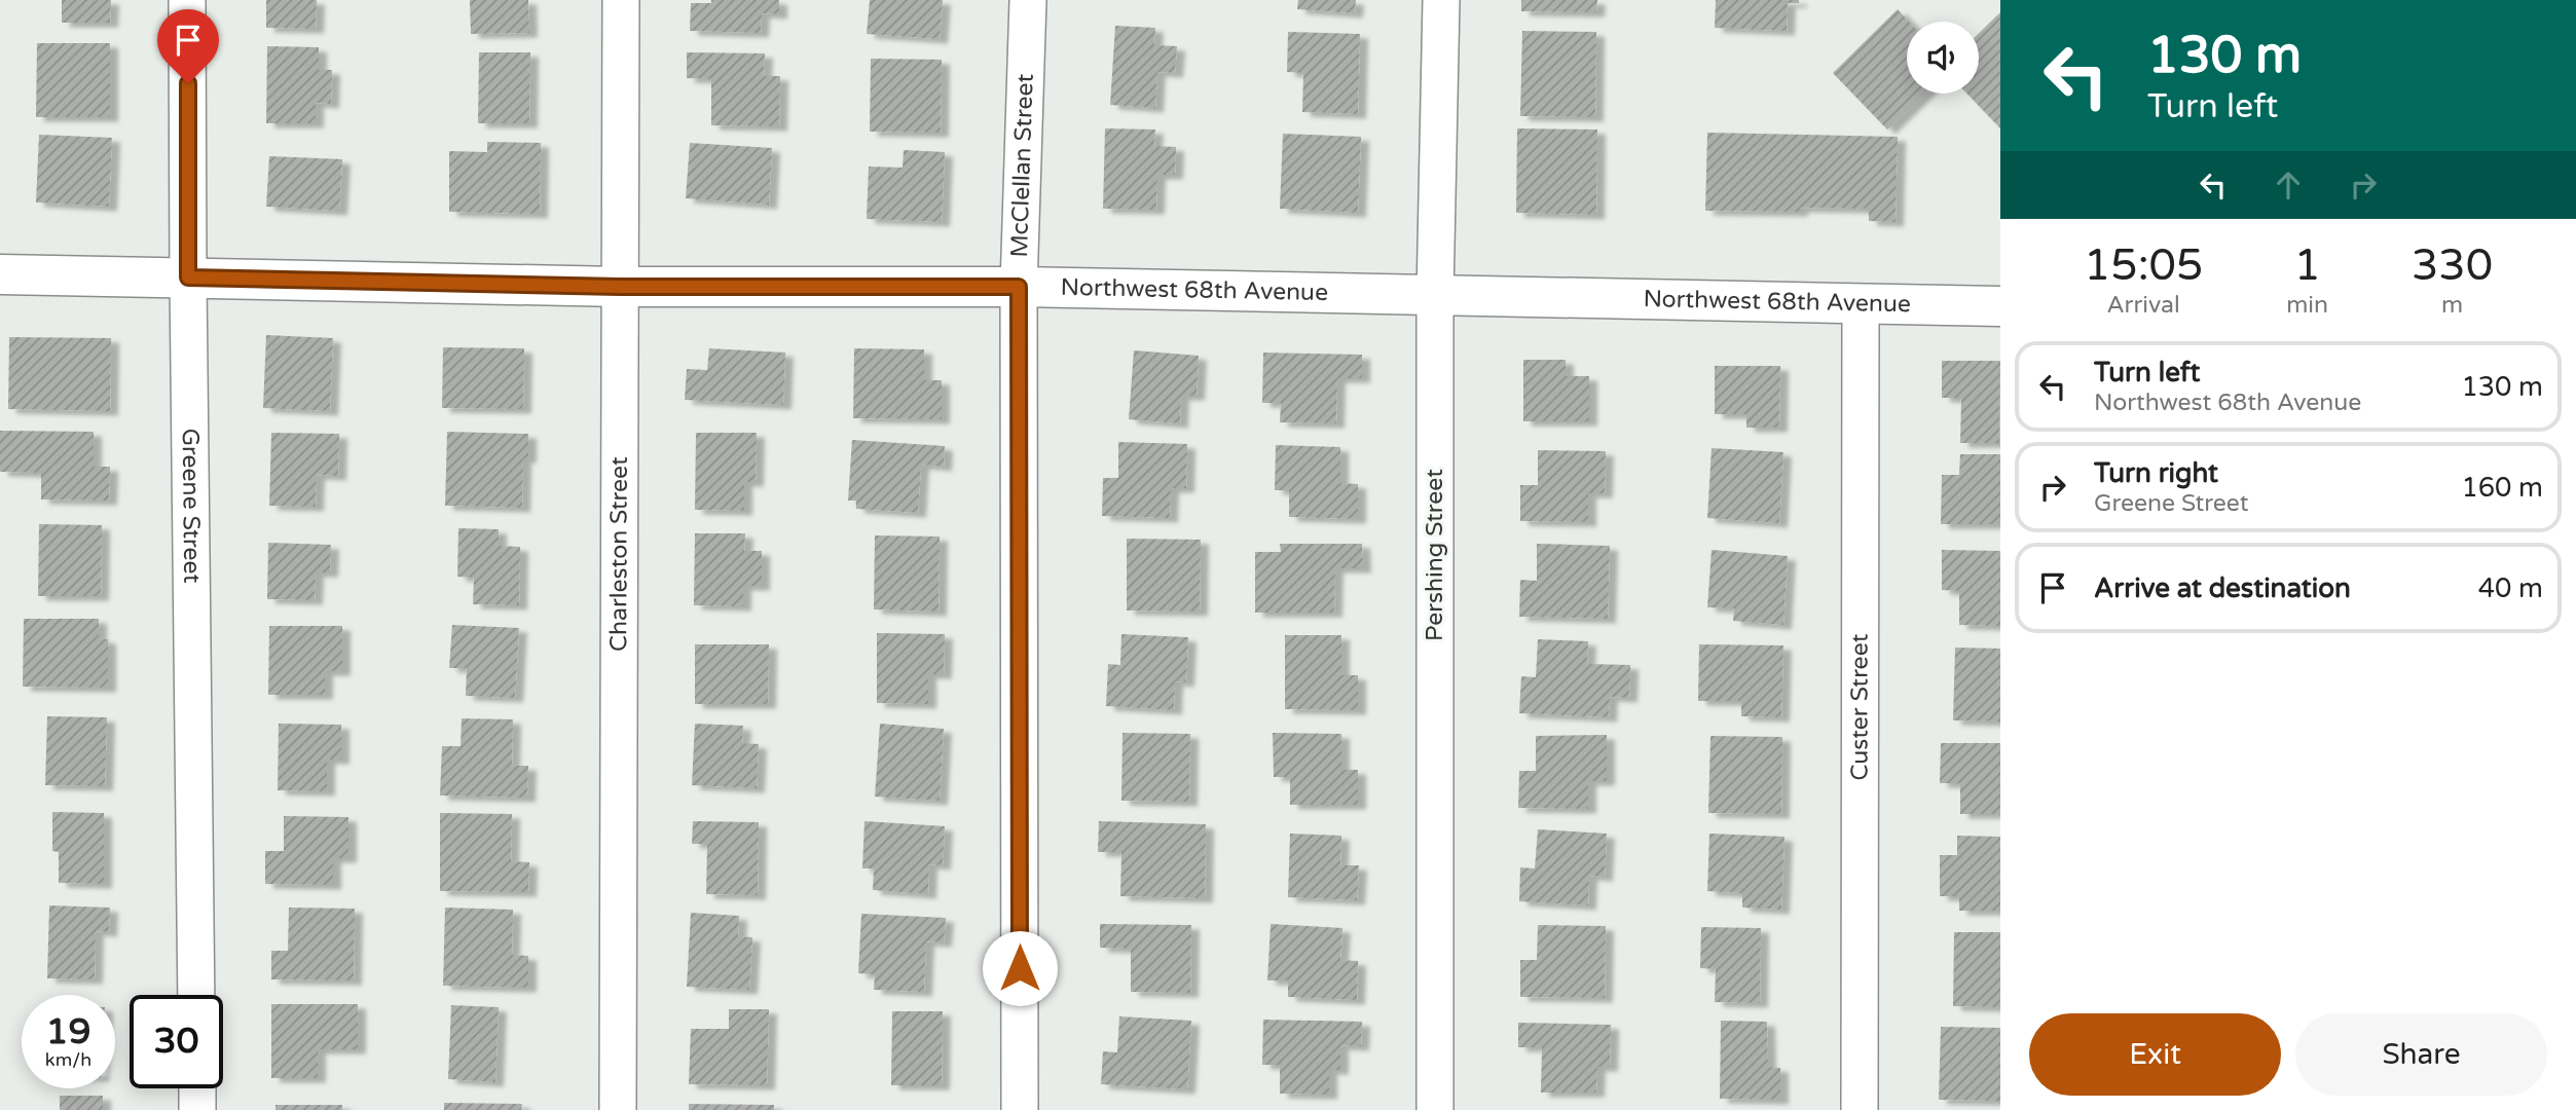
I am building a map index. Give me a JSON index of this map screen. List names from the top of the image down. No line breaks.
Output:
{"streets":{"street":["McClellan Street","Northwest 68th Avenue","Greene Street","Charleston Street","Pershing Street","Custer Street"]},"crossings":[["McClellan Street","Northwest 68th Avenue"],["Northwest 68th Avenue","Greene Street"],["Northwest 68th Avenue","Charleston Street"],["Northwest 68th Avenue","Pershing Street"],["Northwest 68th Avenue","Custer Street"]],"page":{"turn":["130 m","Turn left"],"eta":["15:05","Arrival","1","min","330","m"],"list":[{"name":"Turn left","note":"Northwest 68th Avenue","value":"130 m"},{"name":"Turn right","note":"Greene Street","value":"160 m"},{"name":"Arrive at destination","value":"40 m"}],"speed":"19 km/h","limit":"30","buttons":["Exit","Share"]}}
